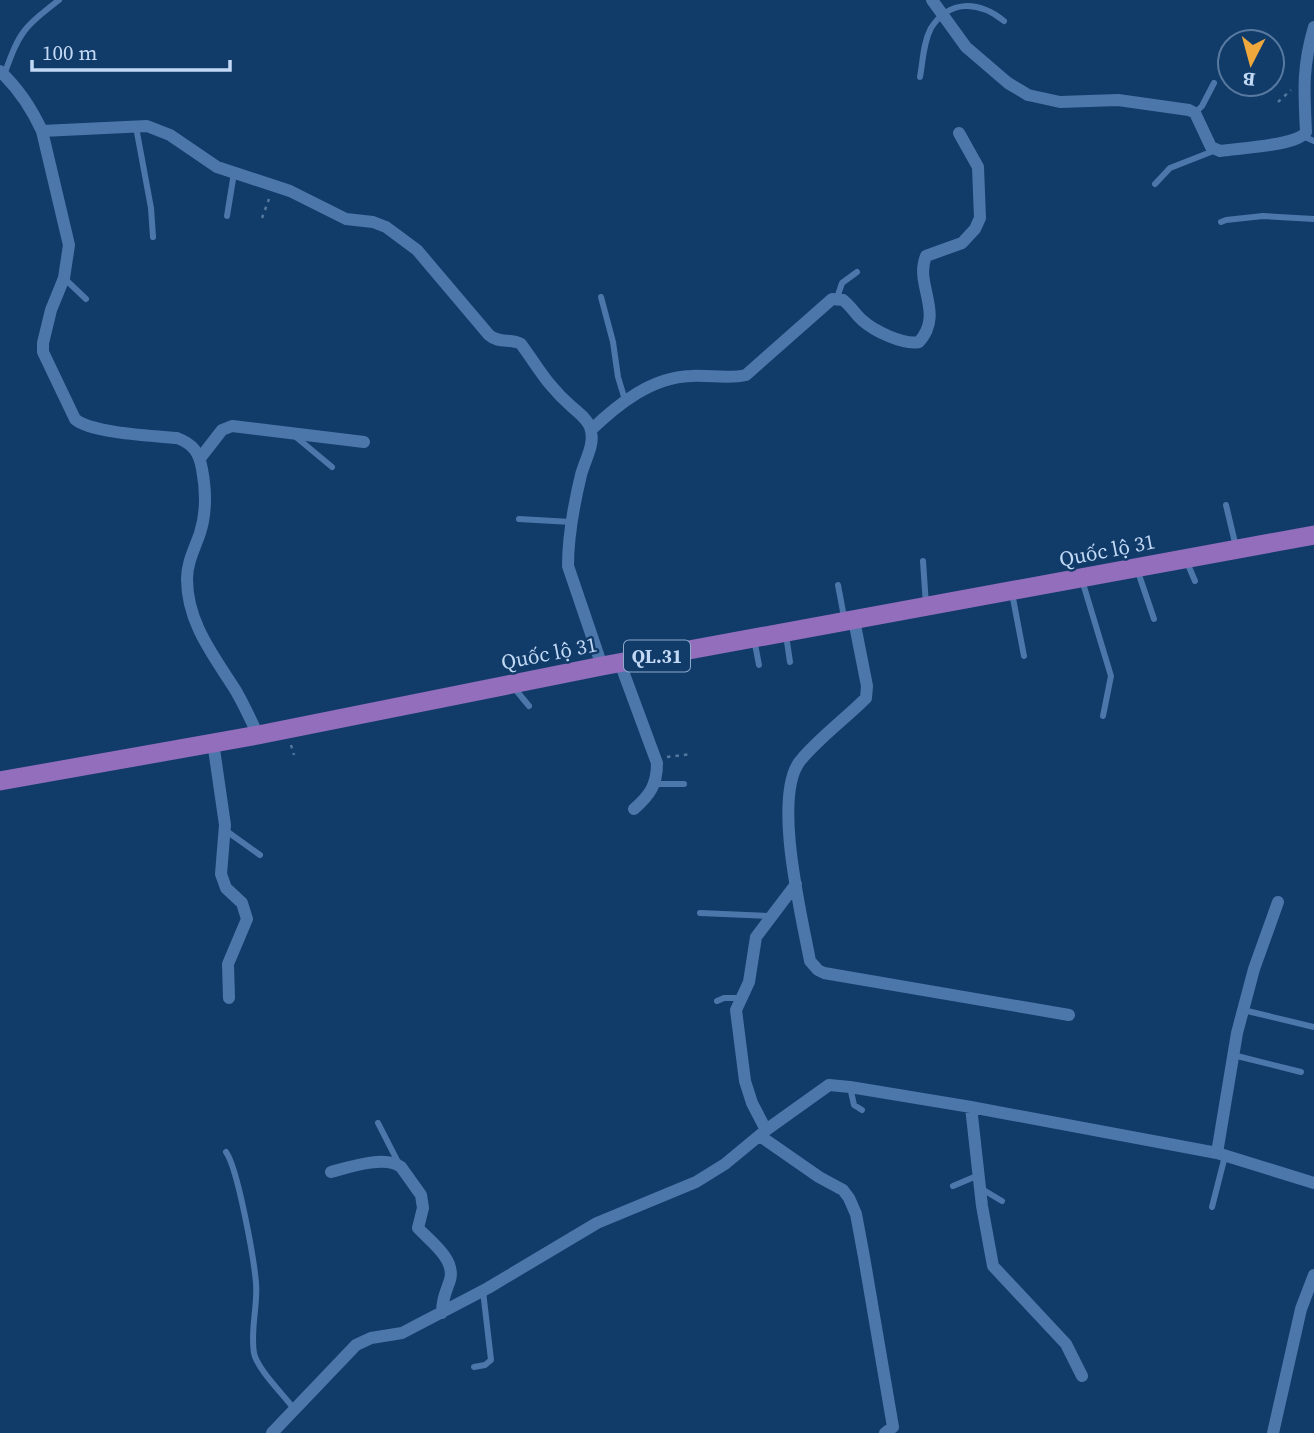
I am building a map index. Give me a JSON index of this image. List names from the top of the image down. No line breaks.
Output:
{"streets":{"highway":["Quốc lộ 31","QL.31"]},"scale_bar":"100 m","north":"bottom"}
